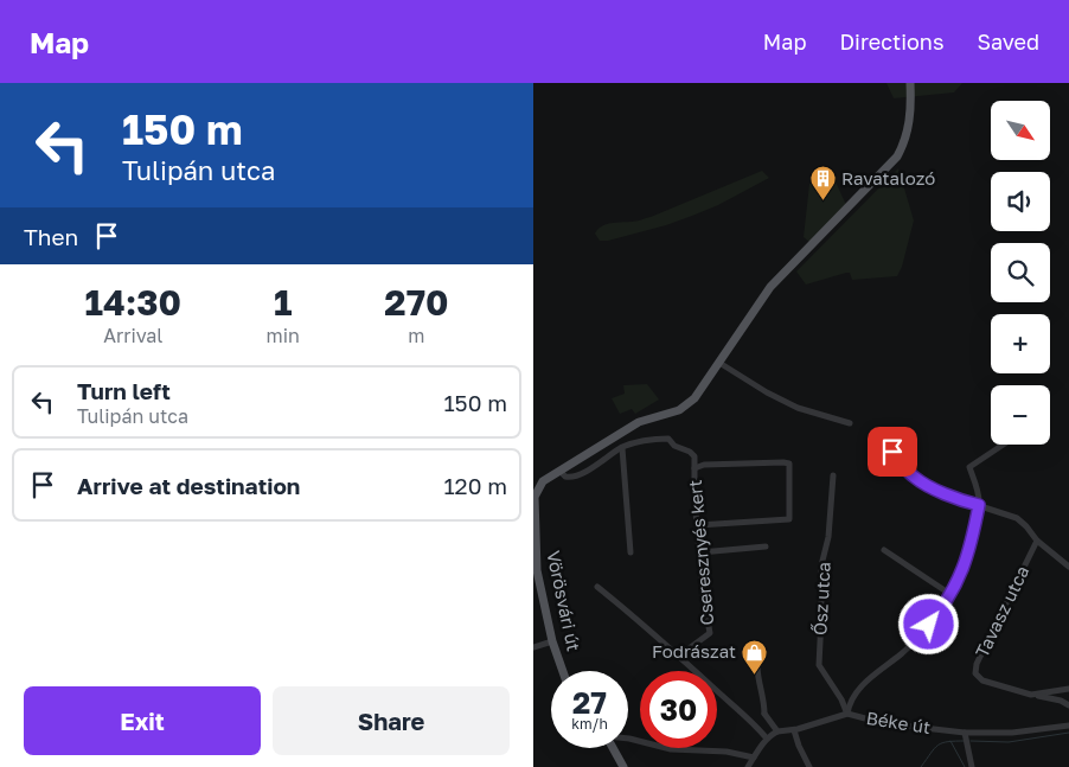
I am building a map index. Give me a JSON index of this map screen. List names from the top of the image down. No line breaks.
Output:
{"streets":{"main road":["Vörösvári út"],"street":["Cseresznyés kert","Ősz utca","Tavasz utca","Béke út"]},"crossings":[["Ősz utca","Béke út"]],"places":{"building":["Ravatalozó"],"shop":["Fodrászat"]},"north":"bottom right","page":{"header":"Map","nav":["Map","Directions","Saved"],"turn":["150 m","Tulipán utca"],"map_buttons":["+","−"],"then":"Then","eta":["14:30","Arrival","1","min","270","m"],"list":[{"name":"Turn left","note":"Tulipán utca","value":"150 m"},{"name":"Arrive at destination","value":"120 m"}],"speed":"27 km/h","limit":"30","buttons":["Exit","Share"]}}
